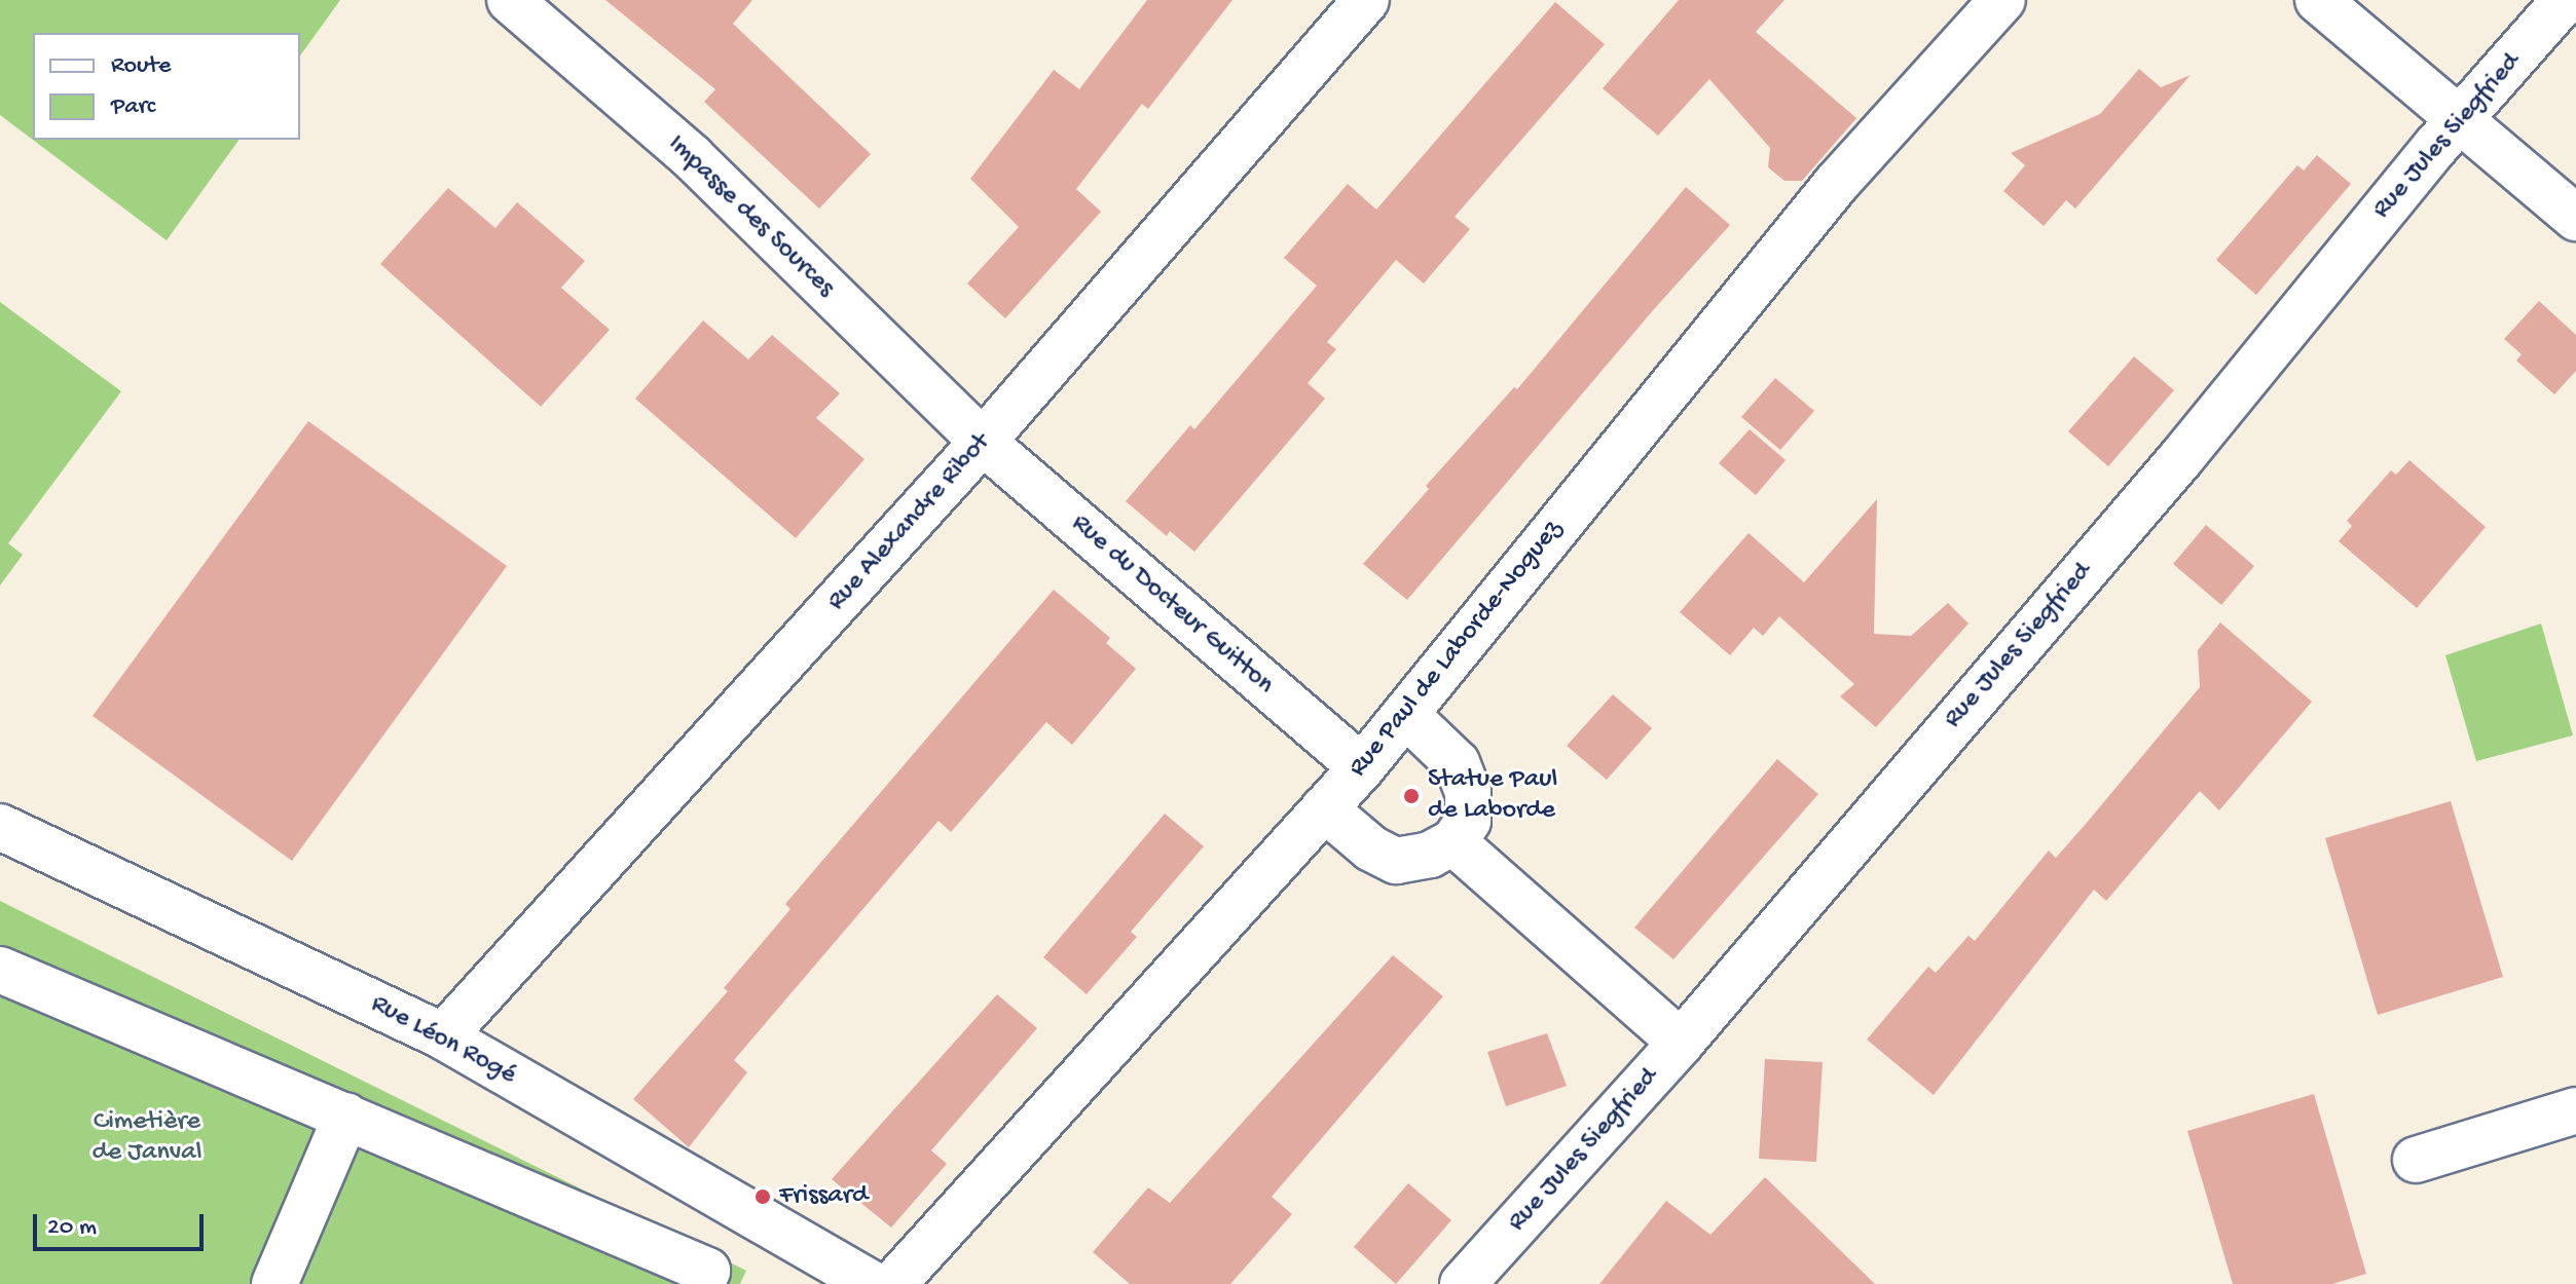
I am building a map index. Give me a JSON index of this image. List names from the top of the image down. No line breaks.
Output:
{"streets":{"street":["Rue Jules Siegfried","Impasse des Sources","Rue Alexandre Ribot","Rue du Docteur Guitton","Rue Paul de Laborde-Noguez","Rue Léon Rogé"]},"crossings":[["Impasse des Sources","Rue Alexandre Ribot"],["Impasse des Sources","Rue du Docteur Guitton"],["Rue Alexandre Ribot","Rue du Docteur Guitton"],["Rue Alexandre Ribot","Rue Léon Rogé"],["Rue du Docteur Guitton","Rue Paul de Laborde-Noguez"]],"parks":["Cimetière de Janval"],"places":["Statue Paul de Laborde","Frissard"],"legend":["Route","Parc"],"scale_bar":"20 m"}
